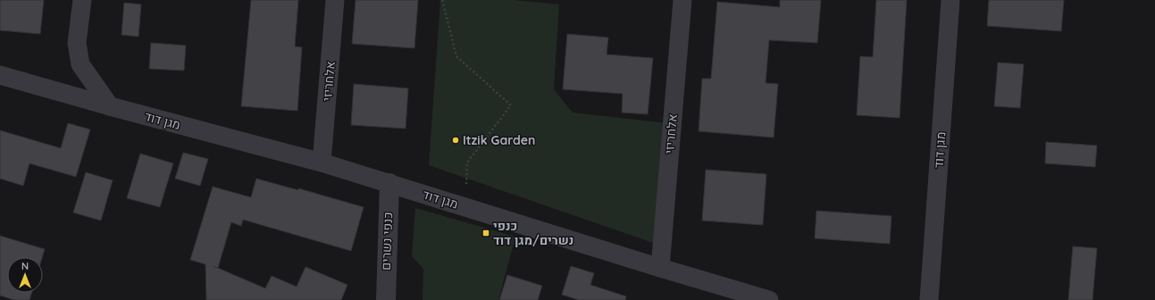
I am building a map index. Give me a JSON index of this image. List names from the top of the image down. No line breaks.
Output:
{"streets":{"street":["אלחריזי","מגן דוד","כנפי נשרים"]},"crossings":[["אלחריזי","מגן דוד"],["מגן דוד","כנפי נשרים"]],"places":{"other":["Itzik Garden"],"transit":["כנפי נשרים/מגן דוד"]},"north":"top"}
